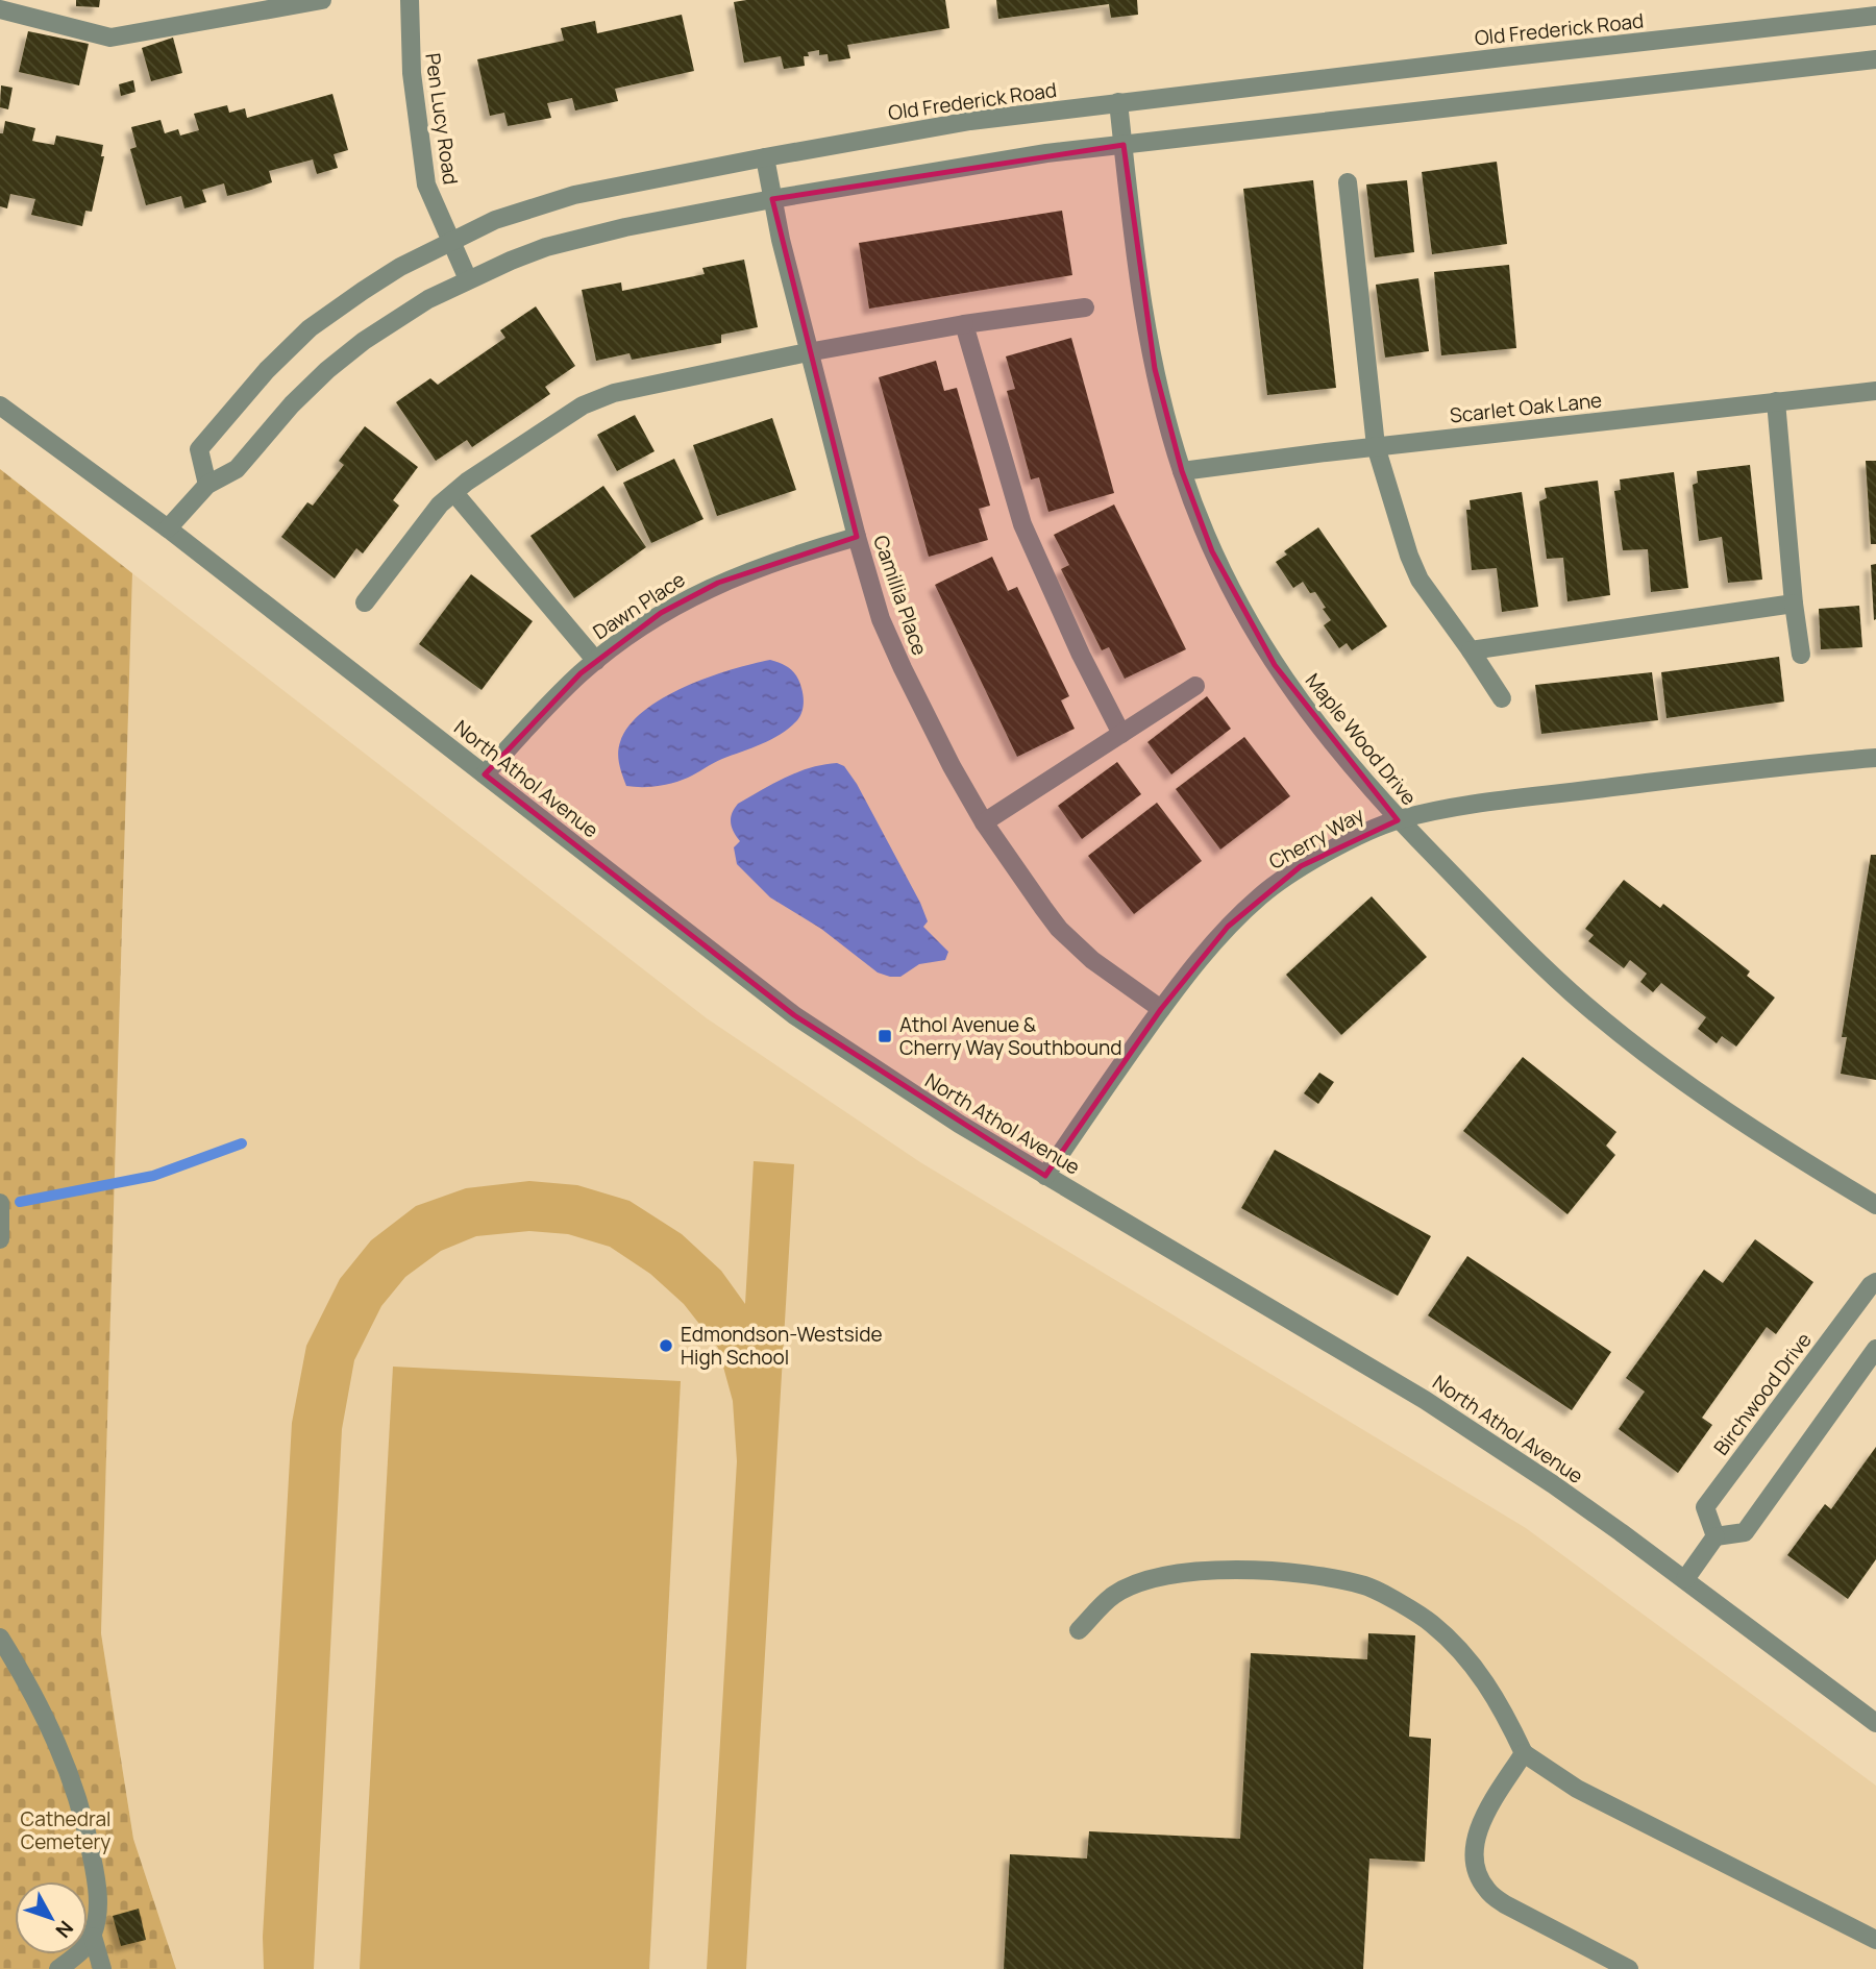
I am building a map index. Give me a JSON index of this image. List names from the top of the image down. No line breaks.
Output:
{"streets":{"street":["Old Frederick Road","Pen Lucy Road","Scarlet Oak Lane","Camillia Place","Dawn Place","Maple Wood Drive","North Athol Avenue","Cherry Way","Birchwood Drive"]},"crossings":[["Old Frederick Road","Pen Lucy Road"],["Old Frederick Road","Camillia Place"],["Old Frederick Road","Maple Wood Drive"],["Scarlet Oak Lane","Maple Wood Drive"],["Camillia Place","Dawn Place"],["Camillia Place","Cherry Way"],["Dawn Place","North Athol Avenue"],["Maple Wood Drive","Cherry Way"],["North Athol Avenue","Cherry Way"]],"parks":["Cathedral Cemetery"],"places":{"transit":["Athol Avenue & Cherry Way Southbound"],"other":["Edmondson-Westside High School"]},"north":"bottom right"}
